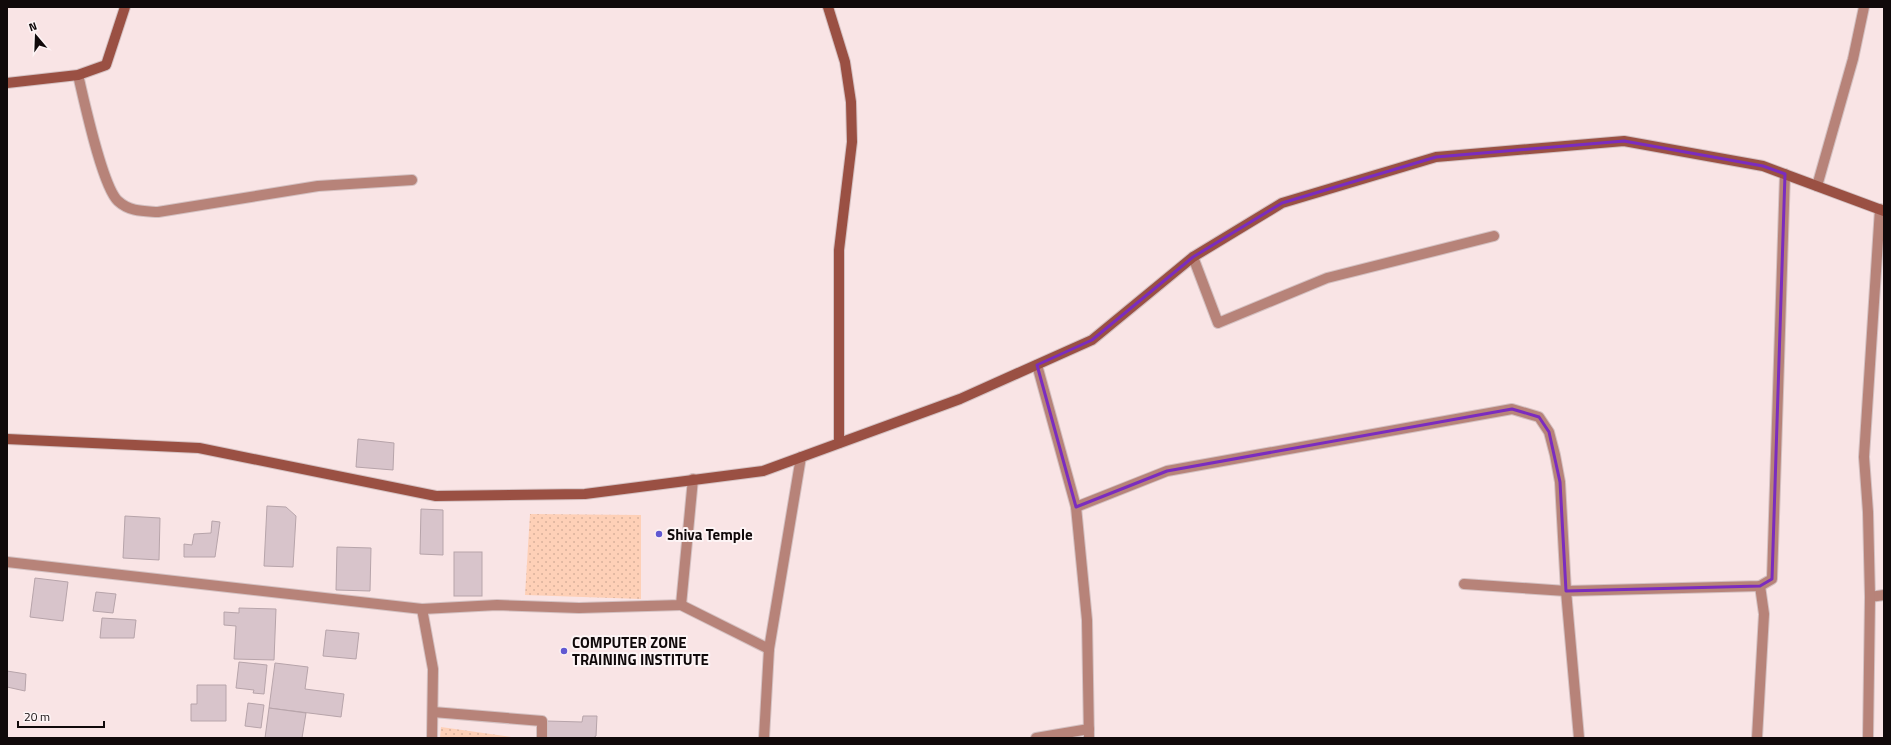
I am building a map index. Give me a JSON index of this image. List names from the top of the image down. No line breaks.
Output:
{"places":["Shiva Temple","COMPUTER ZONE TRAINING INSTITUTE"],"scale_bar":"20 m","north":"top"}
